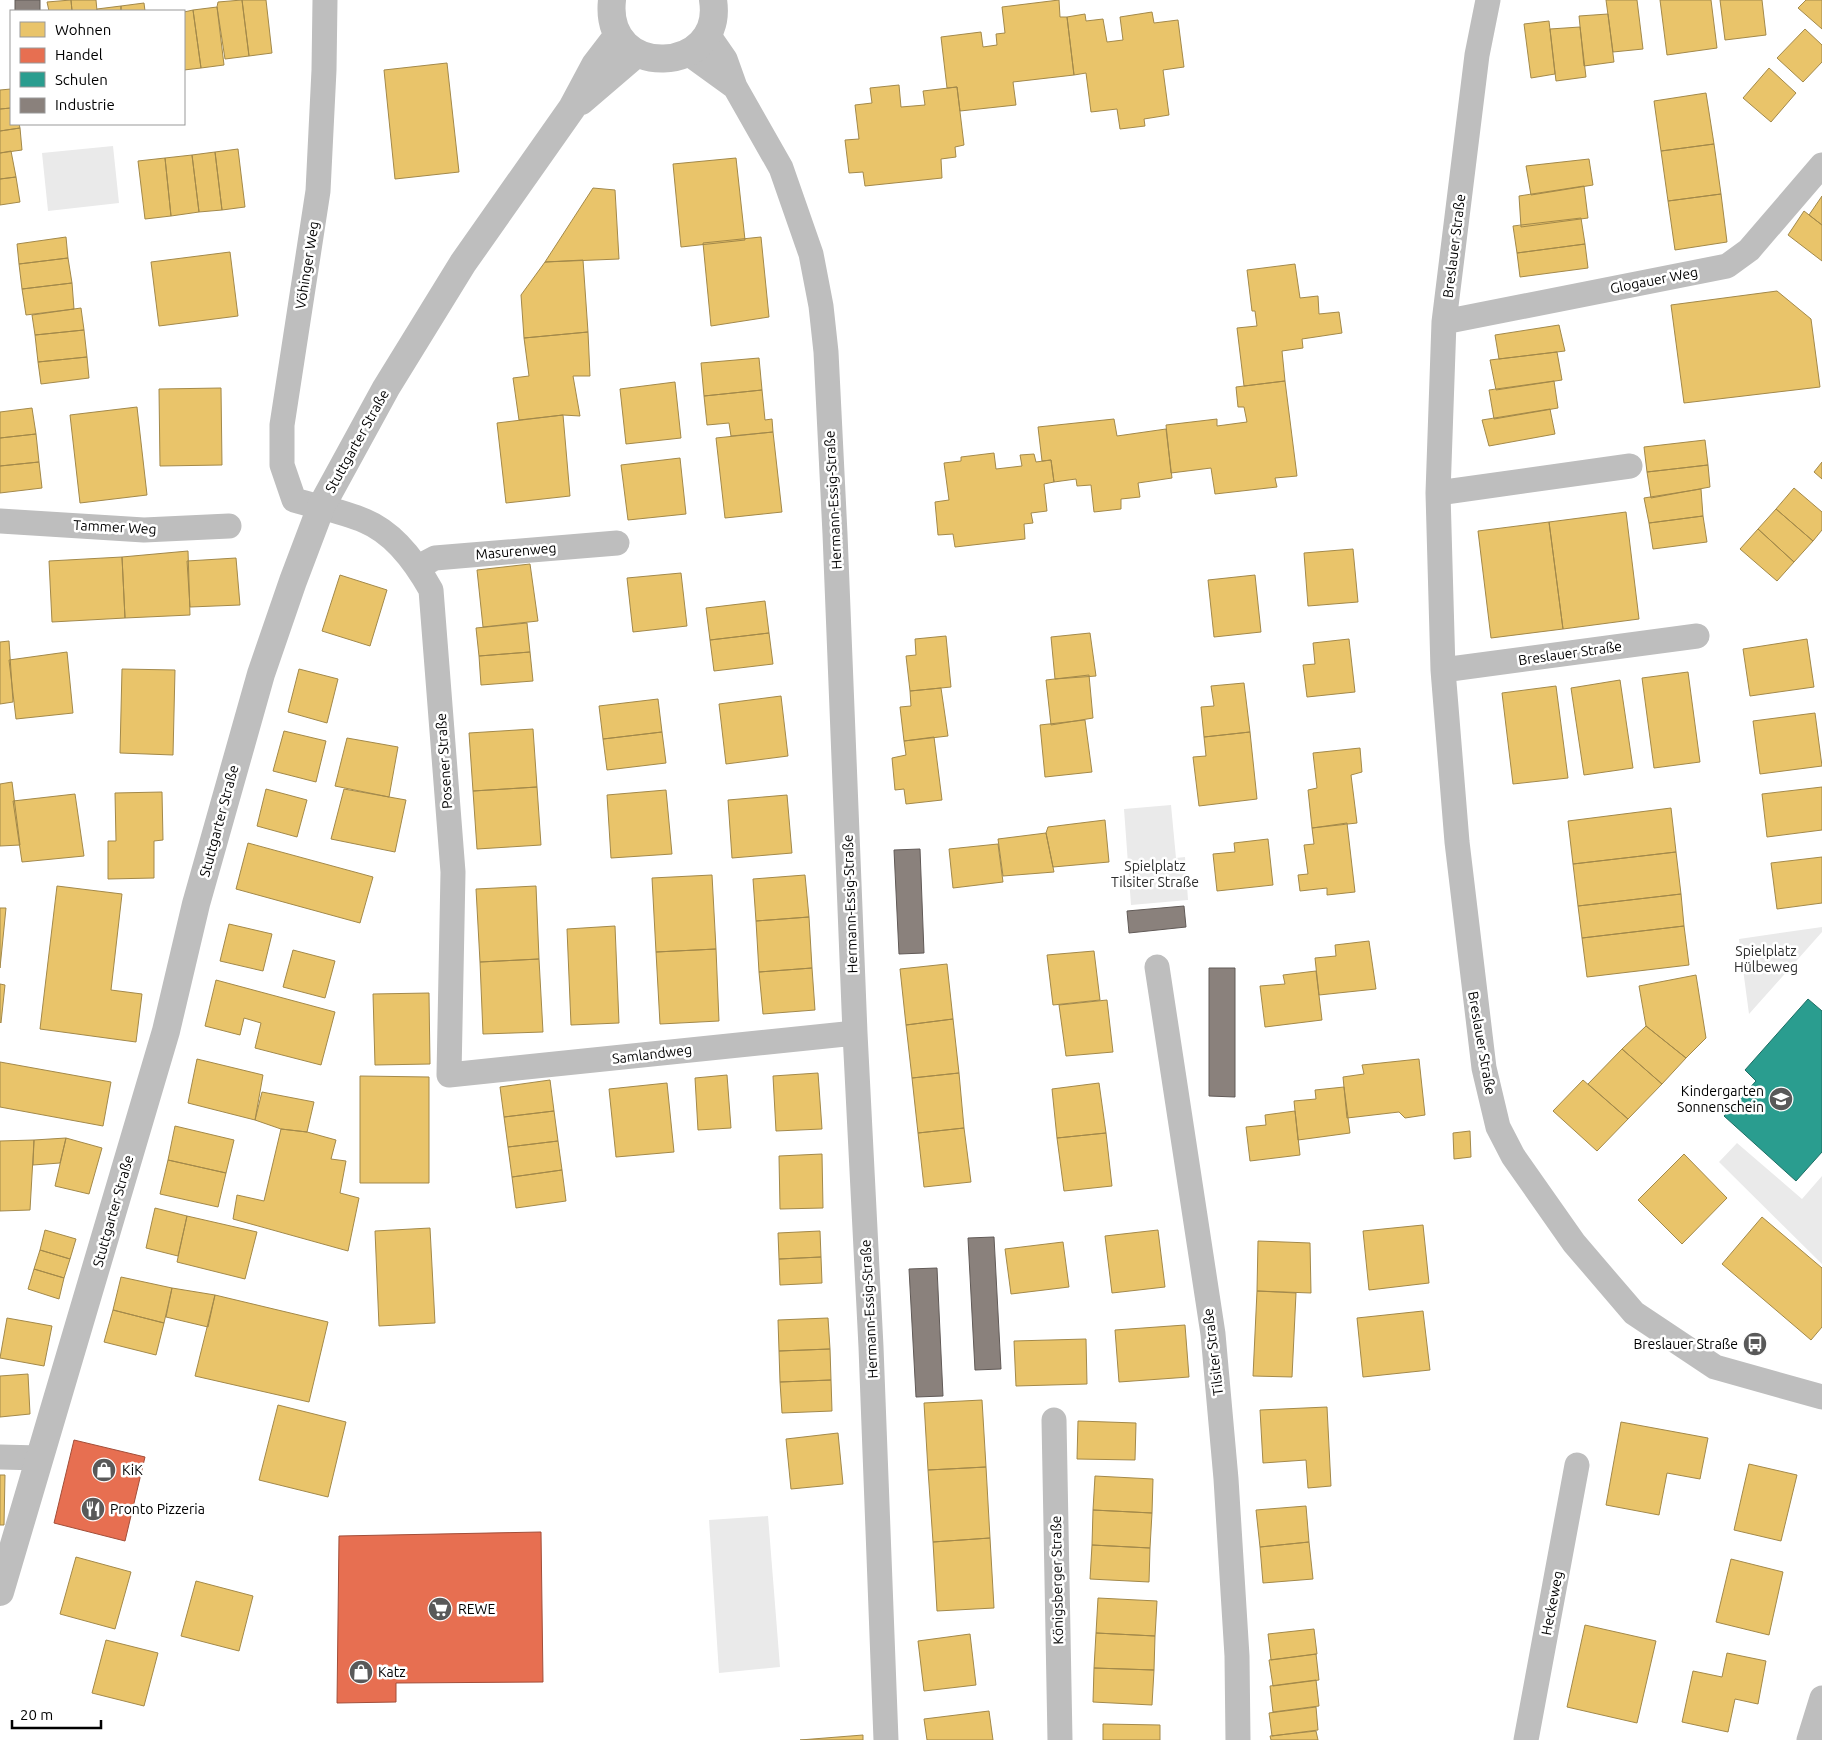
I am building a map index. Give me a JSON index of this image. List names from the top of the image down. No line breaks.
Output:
{"streets":{"street":["Breslauer Straße","Vöhinger Weg","Glogauer Weg","Stuttgarter Straße","Hermann-Essig-Straße","Tammer Weg","Masurenweg","Posener Straße","Samlandweg","Tilsiter Straße","Königsberger Straße","Heckeweg"]},"crossings":[["Breslauer Straße","Glogauer Weg"],["Vöhinger Weg","Stuttgarter Straße"],["Vöhinger Weg","Posener Straße"],["Stuttgarter Straße","Posener Straße"],["Hermann-Essig-Straße","Samlandweg"],["Masurenweg","Posener Straße"],["Posener Straße","Samlandweg"]],"parks":["Spielplatz Tilsiter Straße","Spielplatz Hülbeweg"],"places":{"school or university":["Kindergarten Sonnenschein"],"bus stop":["Breslauer Straße"],"shop":["KiK","Katz"],"restaurant":["Pronto Pizzeria"],"supermarket":["REWE"]},"legend":["Wohnen","Handel","Schulen","Industrie"],"scale_bar":"20 m"}
